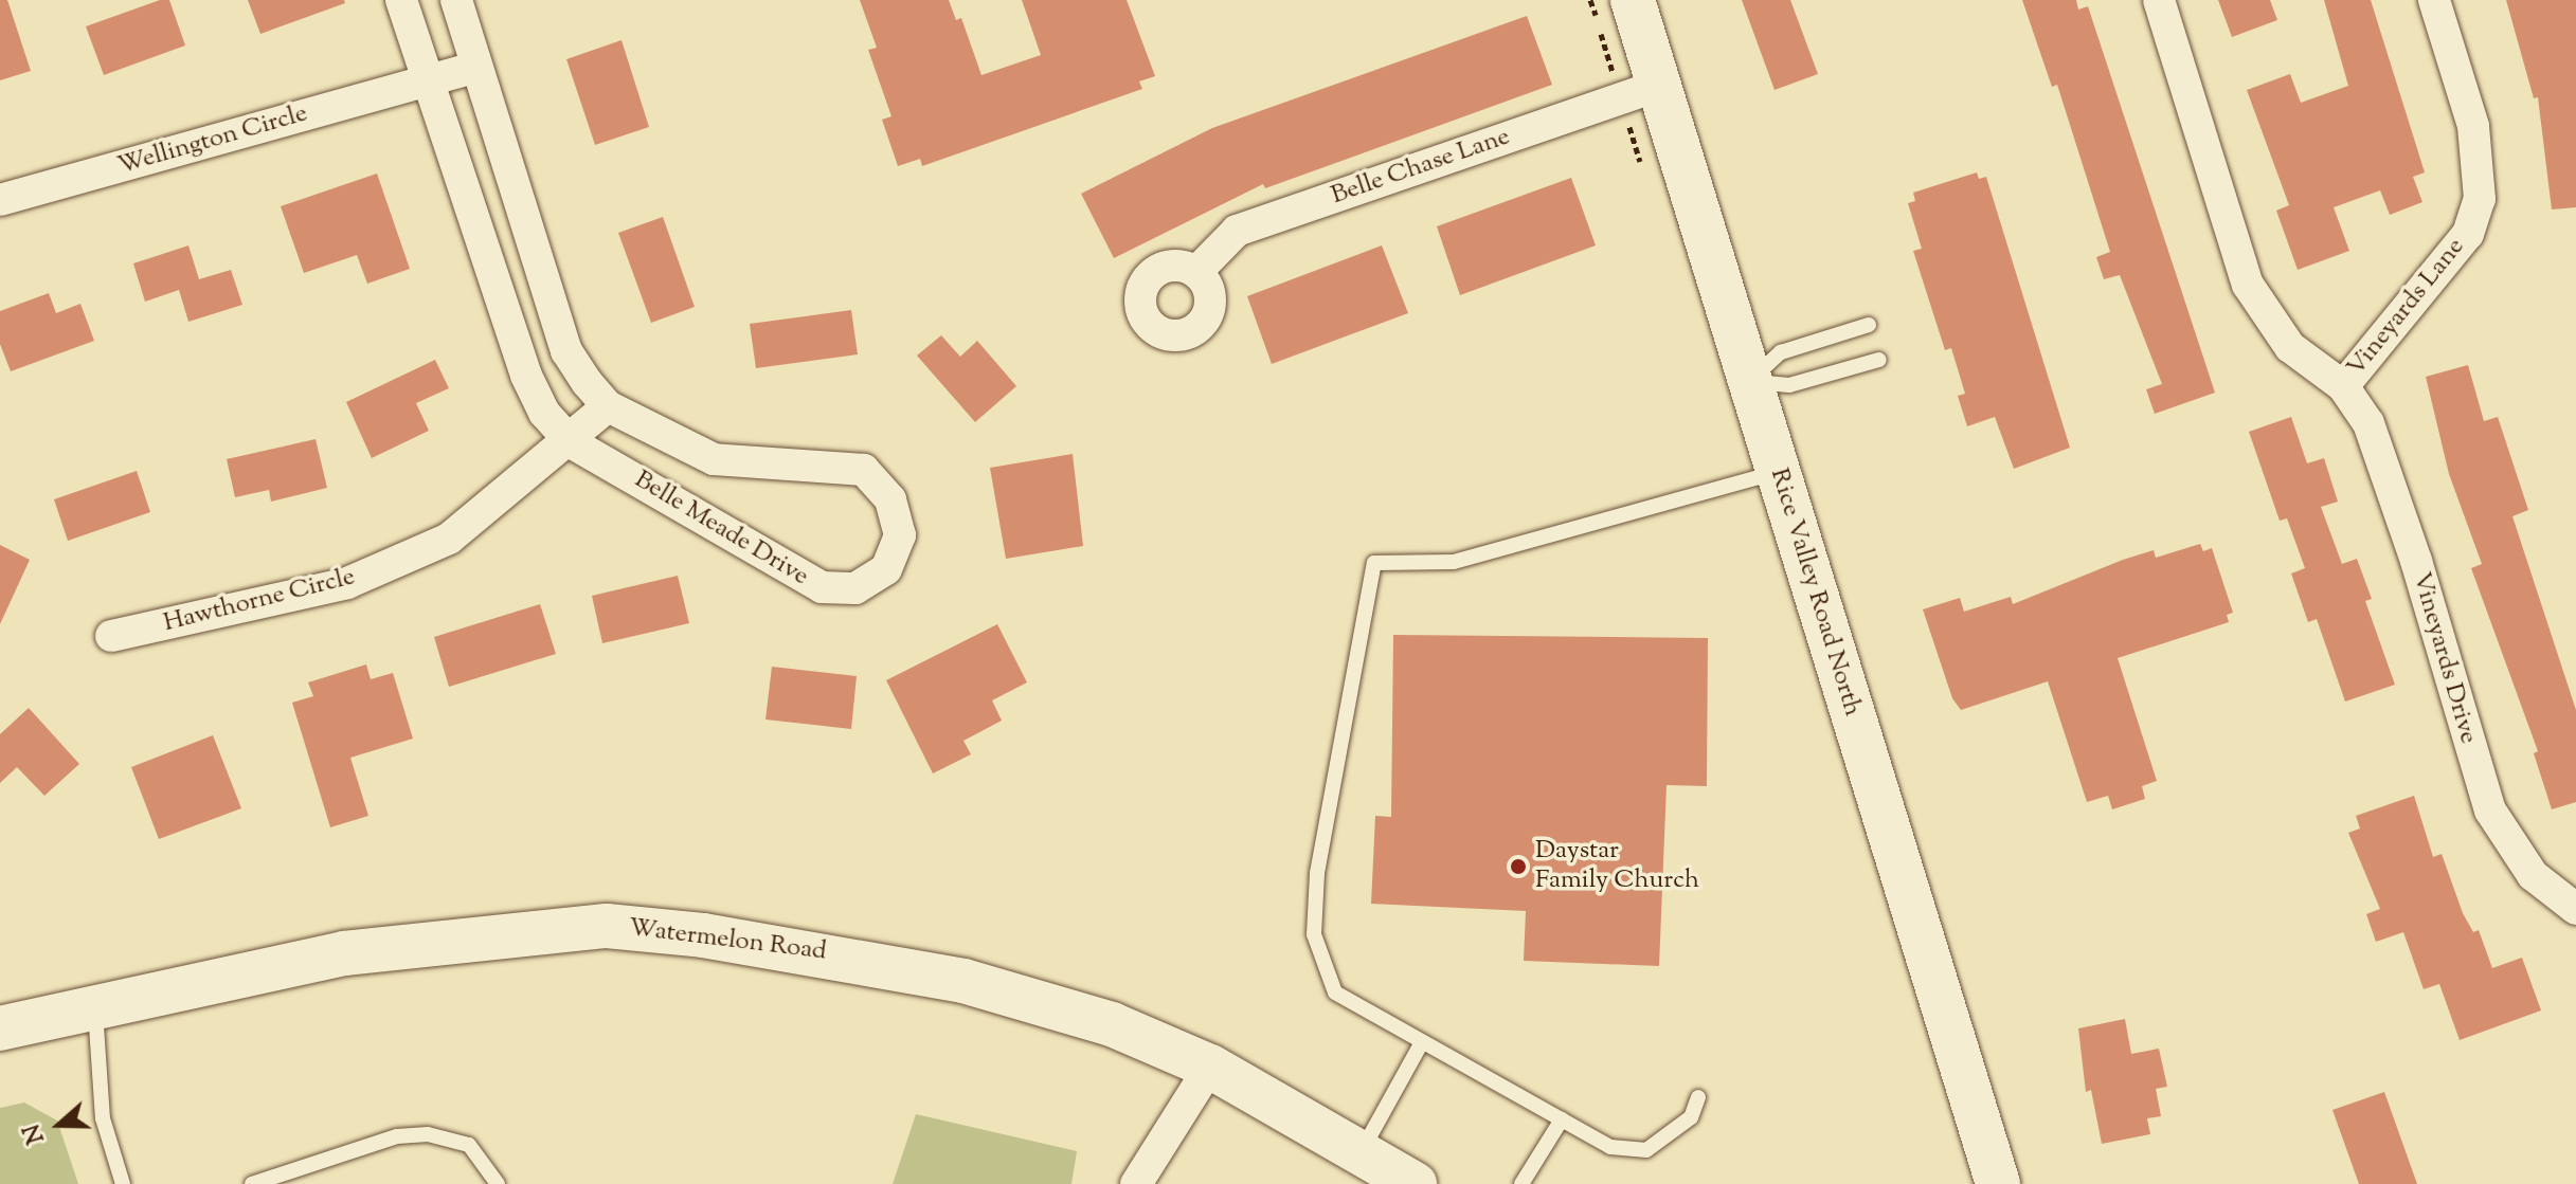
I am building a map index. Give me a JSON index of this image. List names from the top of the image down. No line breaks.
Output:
{"streets":{"main road":["Rice Valley Road North","Watermelon Road"],"street":["Wellington Circle","Belle Chase Lane","Vineyards Lane","Belle Meade Drive","Hawthorne Circle","Vineyards Drive"]},"crossings":[["Wellington Circle","Belle Meade Drive"],["Belle Chase Lane","Rice Valley Road North"],["Vineyards Lane","Vineyards Drive"],["Belle Meade Drive","Hawthorne Circle"]],"places":["Daystar Family Church"],"north":"left"}
